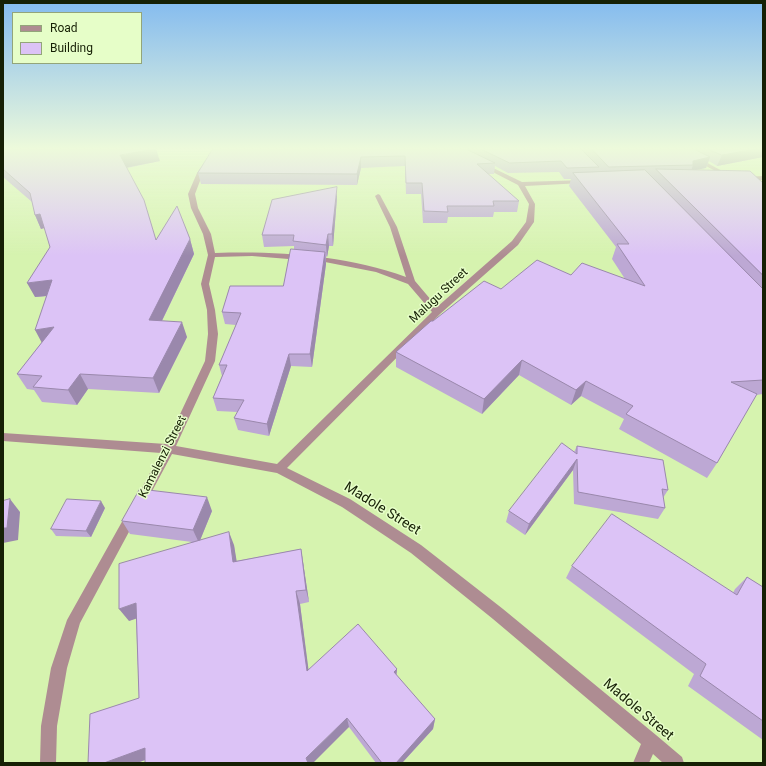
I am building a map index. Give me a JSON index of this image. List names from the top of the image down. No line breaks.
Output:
{"streets":{"street":["Malugu Street","Kamalenzi Street","Madole Street"]},"crossings":[["Malugu Street","Madole Street"],["Kamalenzi Street","Madole Street"]],"legend":["Road","Building"]}
